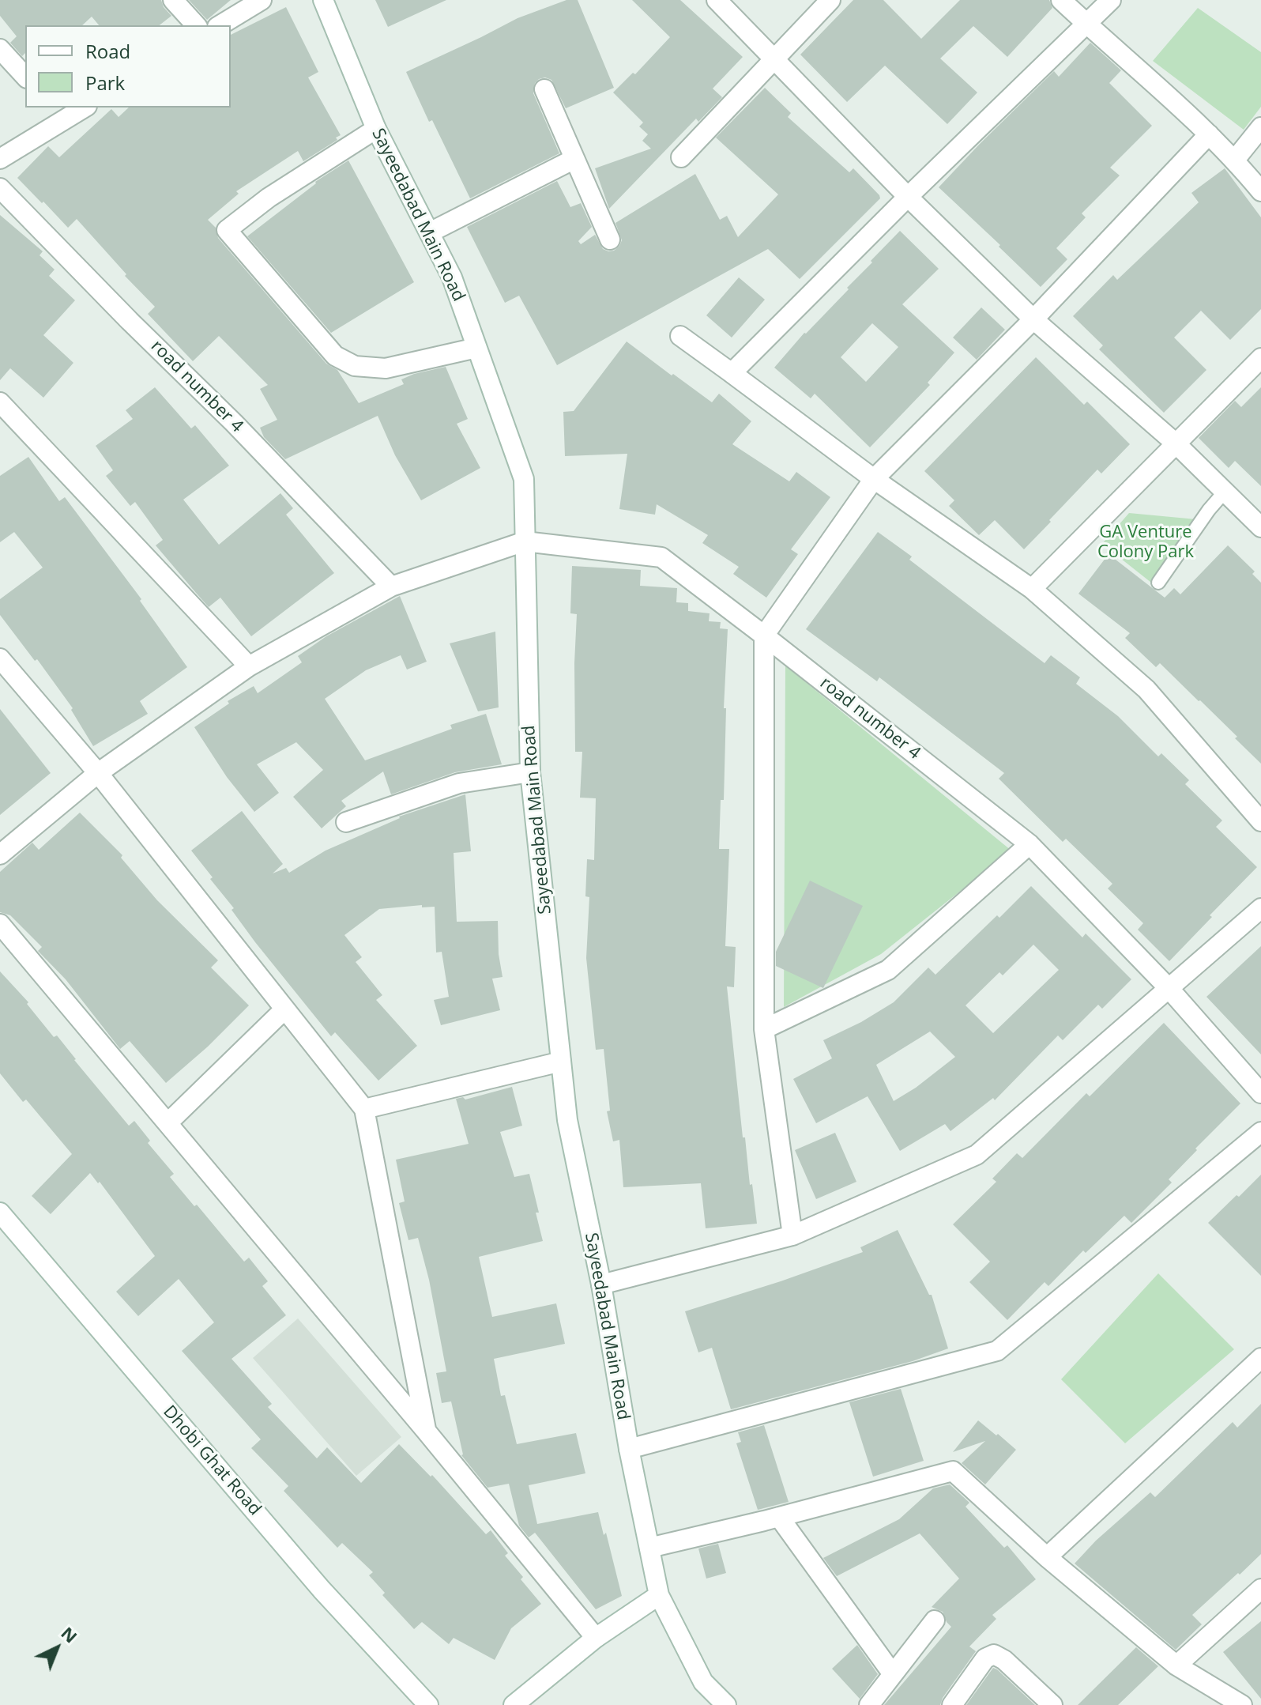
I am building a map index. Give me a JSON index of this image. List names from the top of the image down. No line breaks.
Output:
{"streets":{"street":["Sayeedabad Main Road","road number 4","Dhobi Ghat Road"]},"crossings":[["Sayeedabad Main Road","road number 4"]],"parks":["GA Venture Colony Park"],"legend":["Road","Park"],"north":"top right"}
